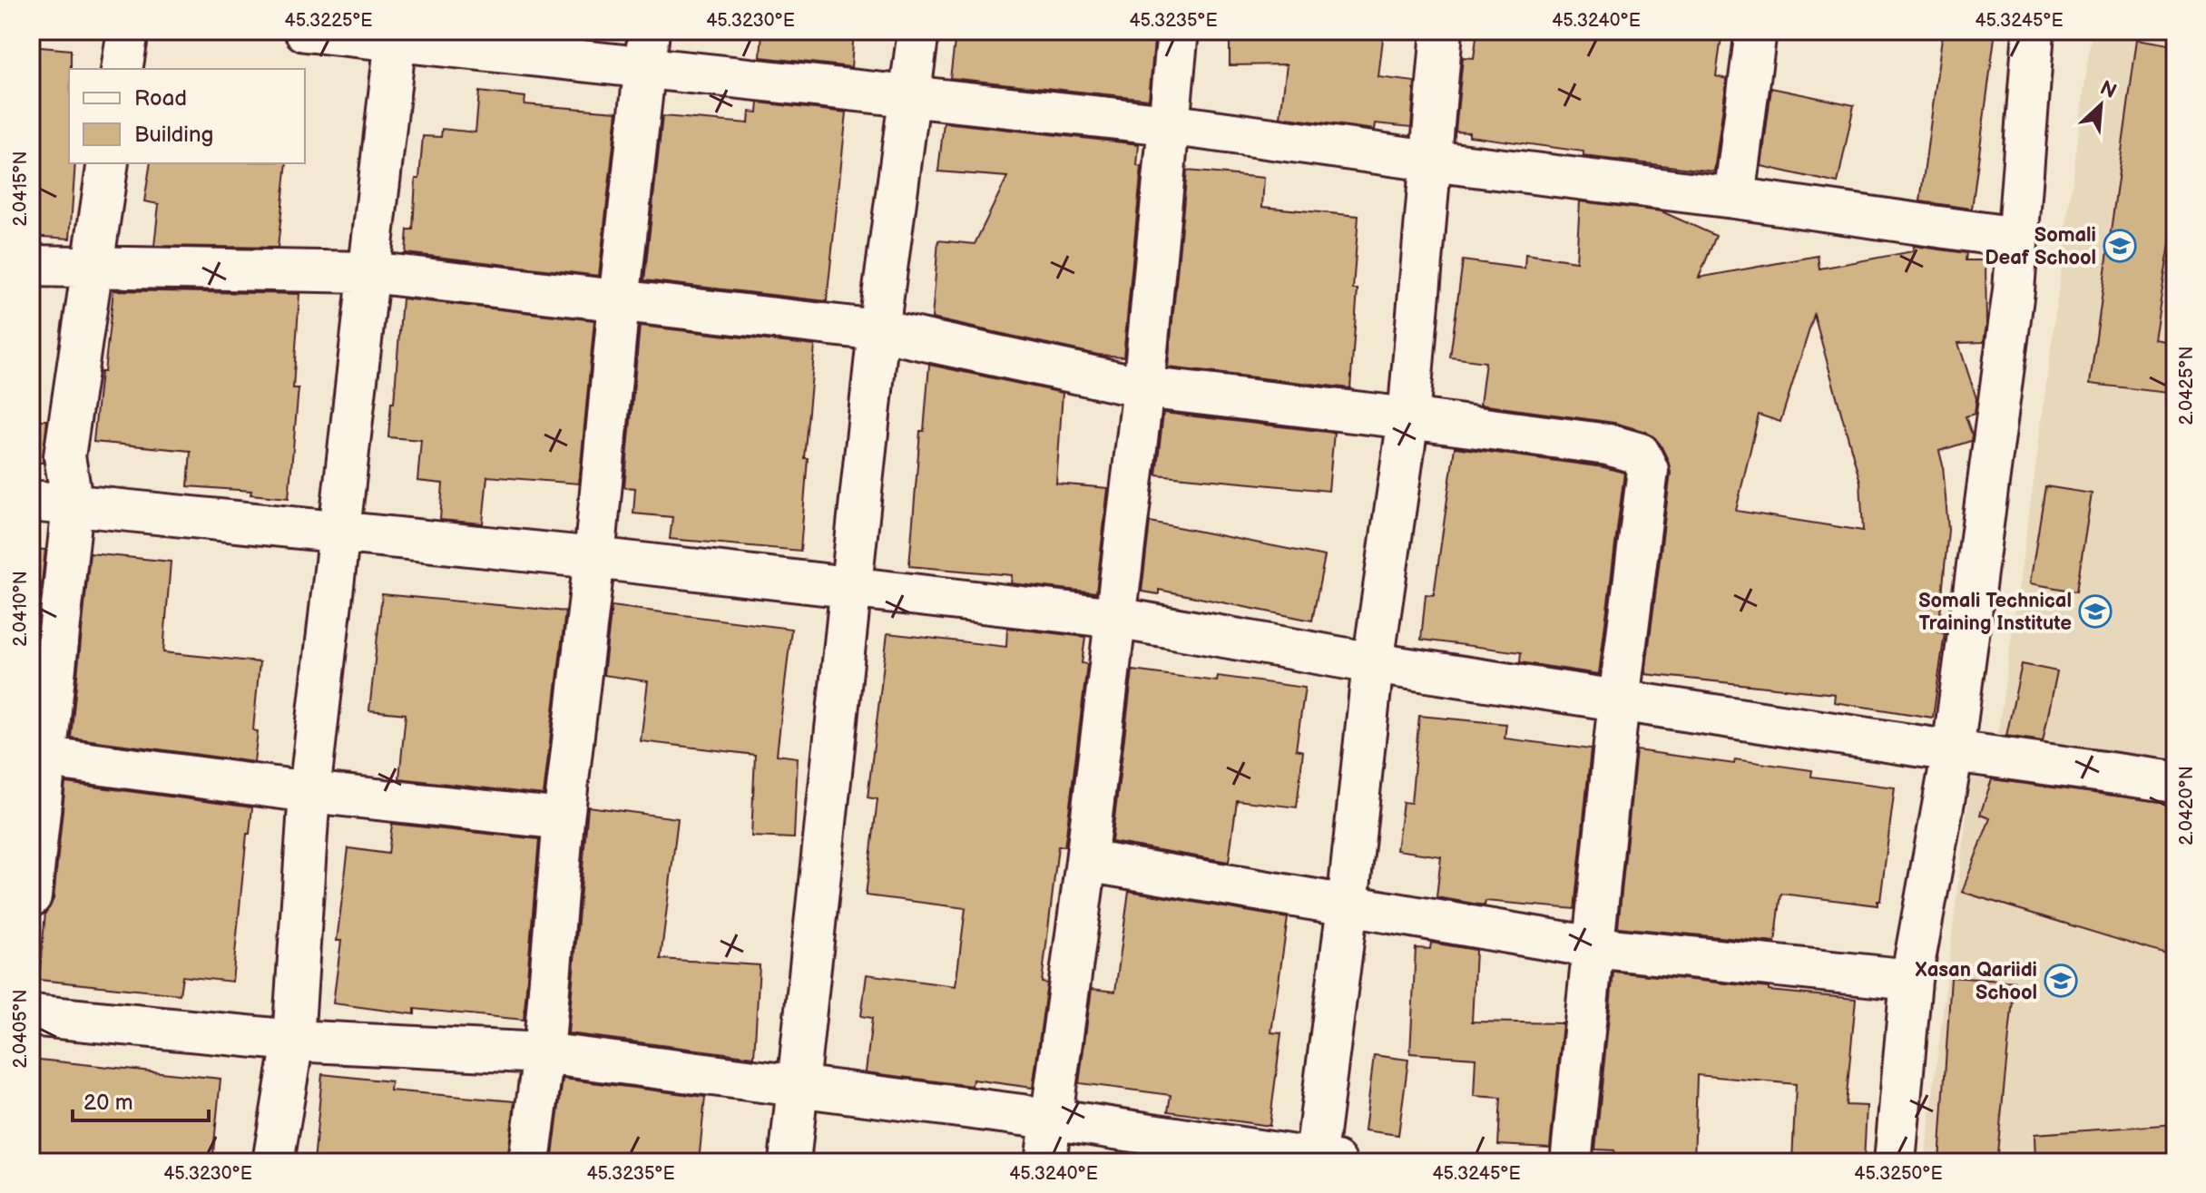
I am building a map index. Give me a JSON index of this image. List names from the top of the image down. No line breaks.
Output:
{"places":{"school or university":["Somali Deaf School","Somali Technical Training Institute","Xasan Qariidi School"]},"legend":["Road","Building"],"scale_bar":"20 m","north":"top right","coordinates":["45.3225°E","45.3230°E","45.3235°E","45.3240°E","45.3245°E","2.0415°N","2.0425°N","2.0410°N","2.0420°N","2.0405°N","45.3250°E"]}
